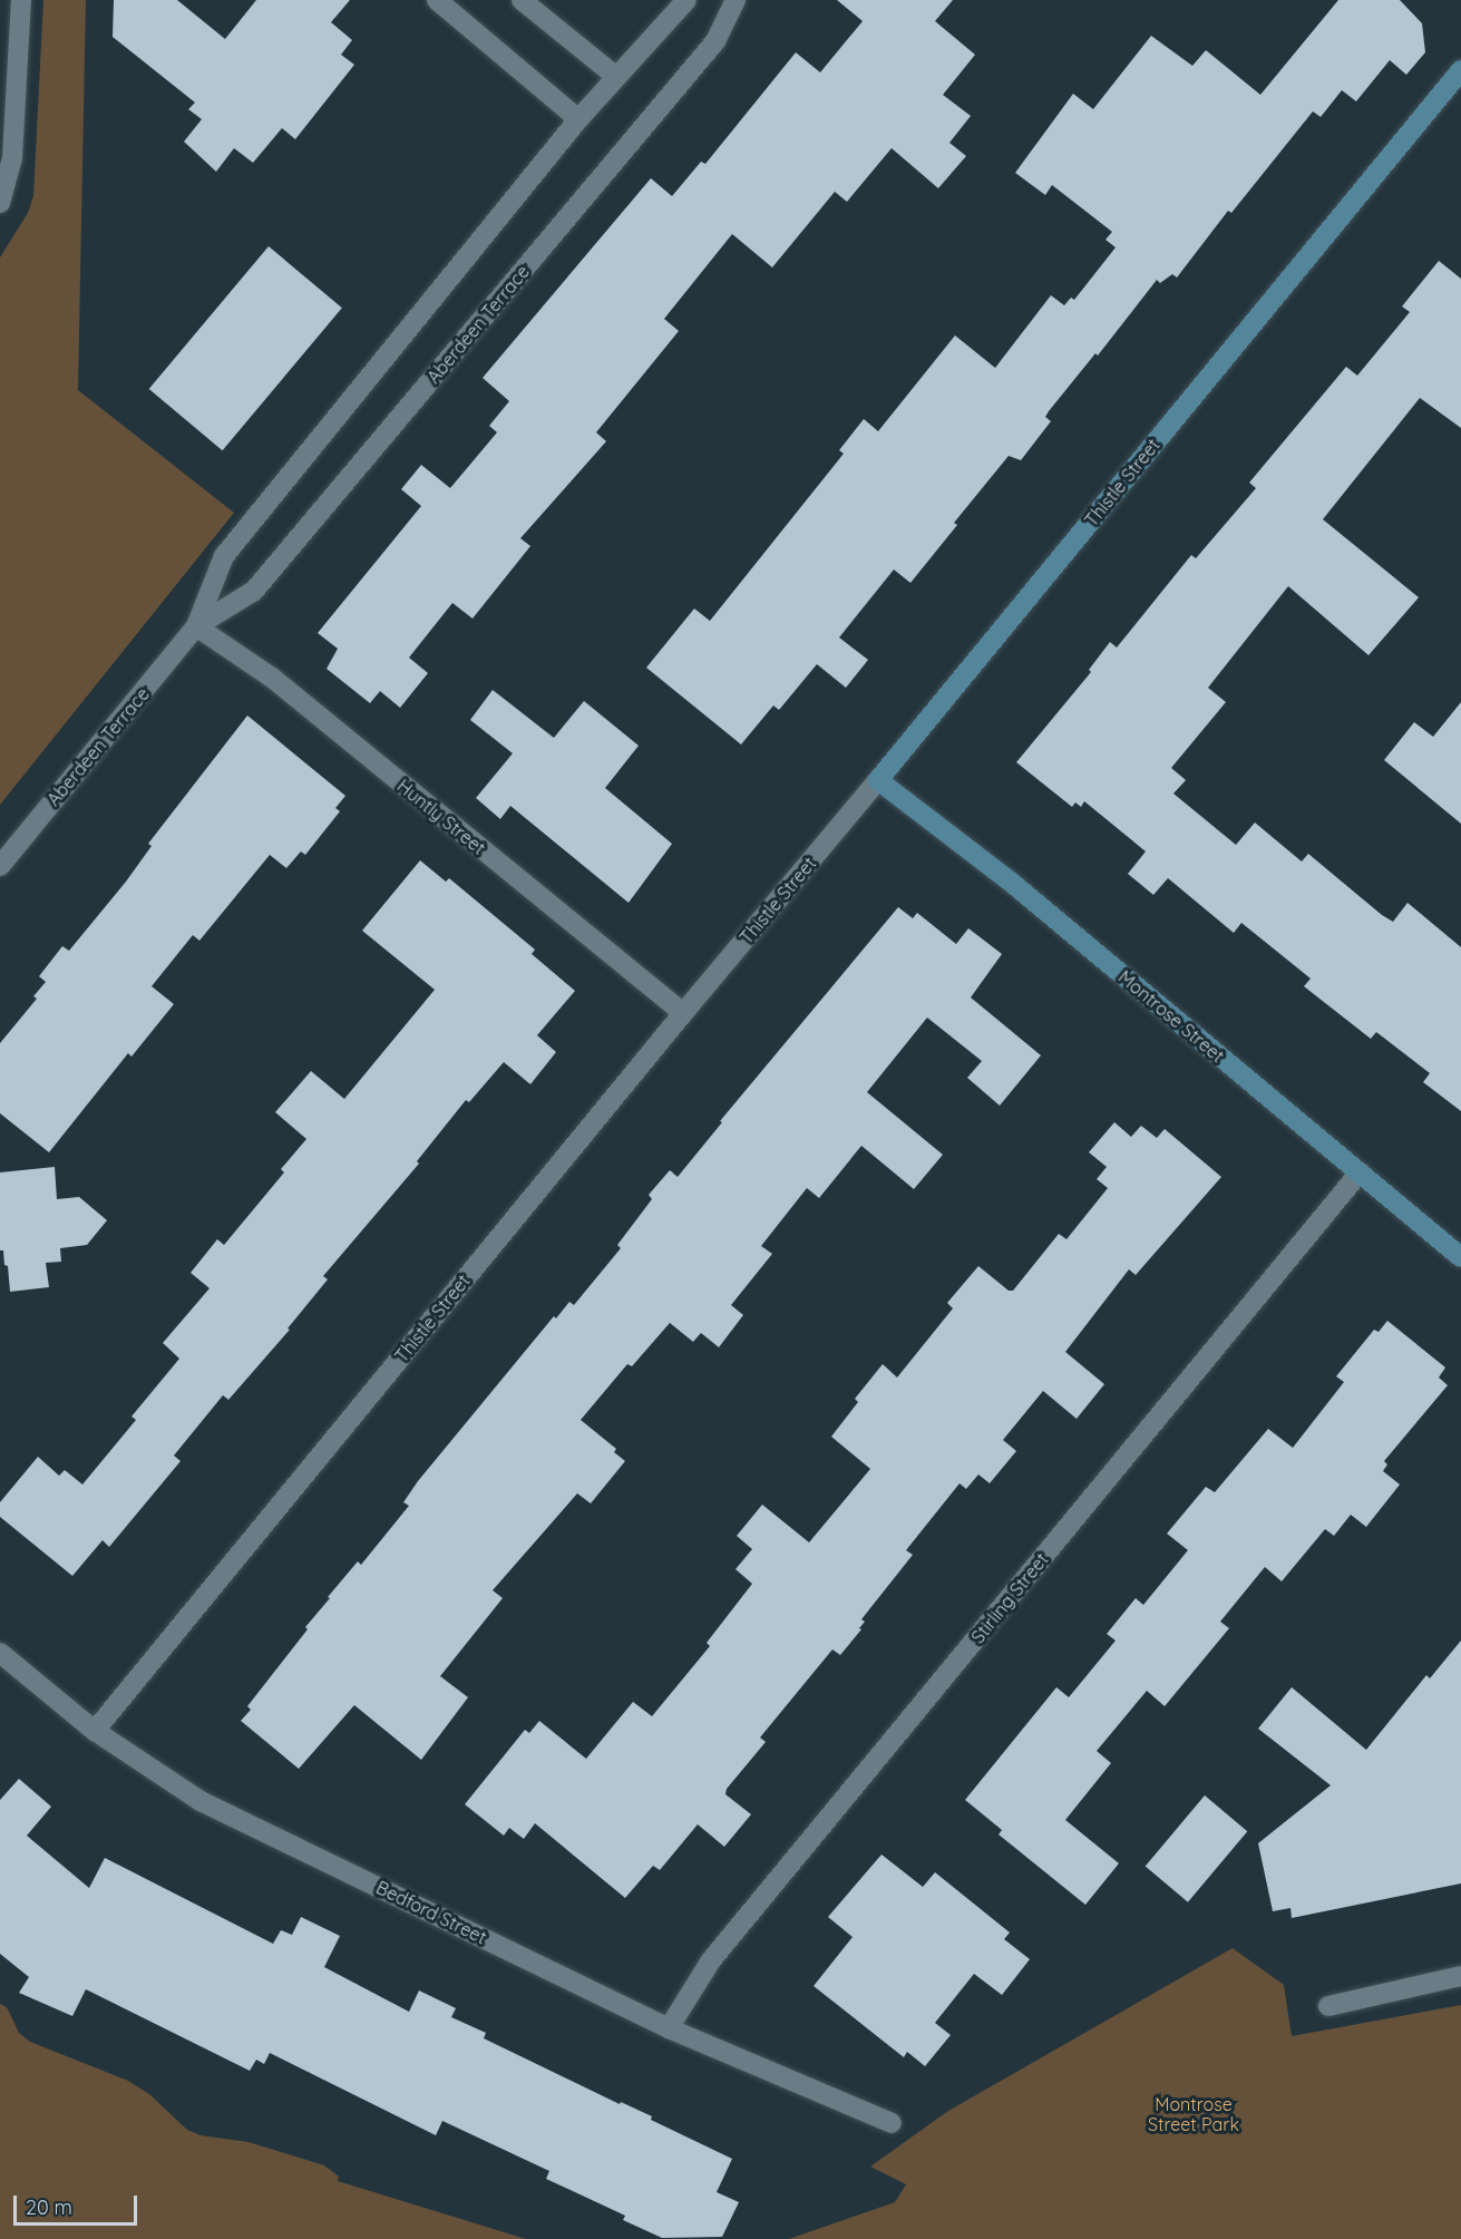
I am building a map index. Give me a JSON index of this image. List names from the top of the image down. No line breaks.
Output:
{"streets":{"street":["Aberdeen Terrace","Thistle Street","Huntly Street","Montrose Street","Stirling Street","Bedford Street"]},"crossings":[["Aberdeen Terrace","Huntly Street"],["Thistle Street","Huntly Street"],["Thistle Street","Montrose Street"],["Thistle Street","Bedford Street"],["Montrose Street","Stirling Street"],["Stirling Street","Bedford Street"]],"parks":["Montrose Street Park"],"scale_bar":"20 m"}
